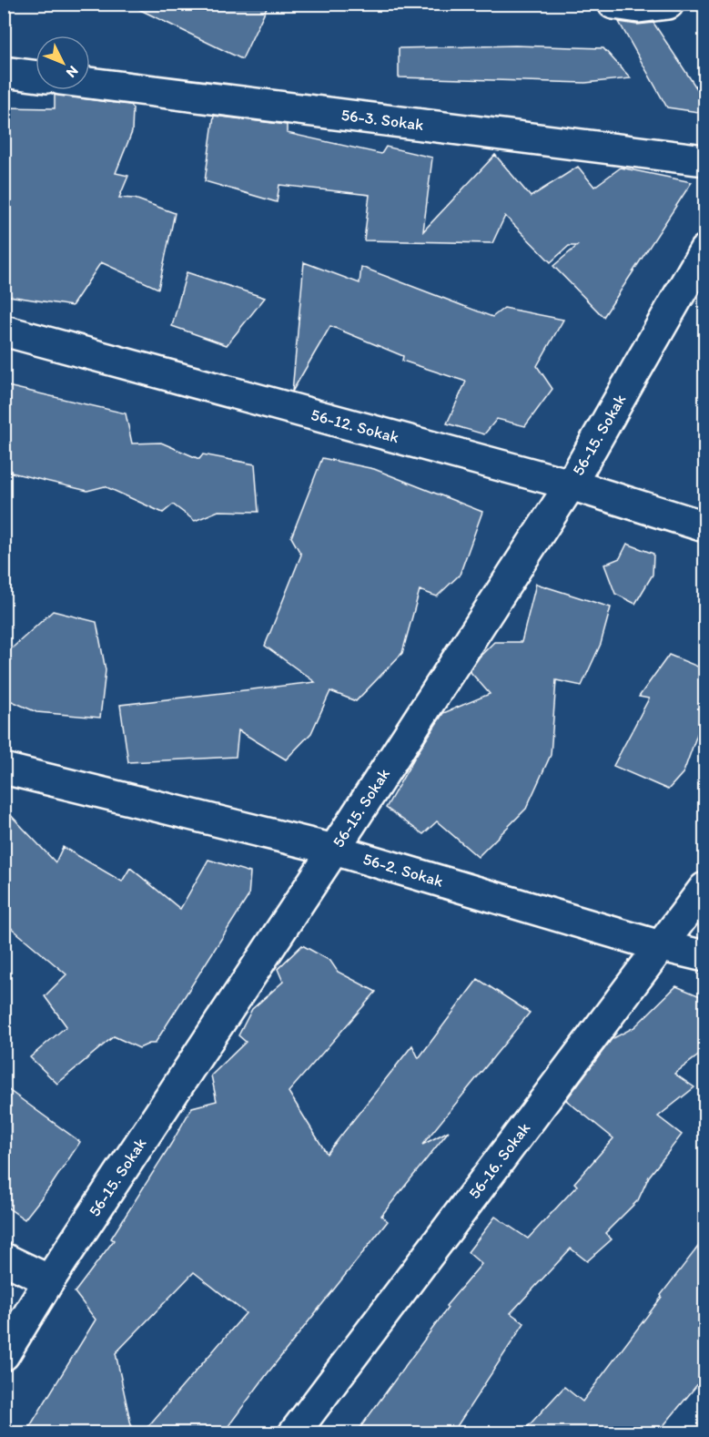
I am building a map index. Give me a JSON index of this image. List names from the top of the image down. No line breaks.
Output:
{"streets":{"street":["56-3. Sokak","56-12. Sokak","56-15. Sokak","56-2. Sokak","56-16. Sokak"]},"crossings":[["56-12. Sokak","56-15. Sokak"],["56-15. Sokak","56-2. Sokak"],["56-2. Sokak","56-16. Sokak"]],"north":"bottom right"}
